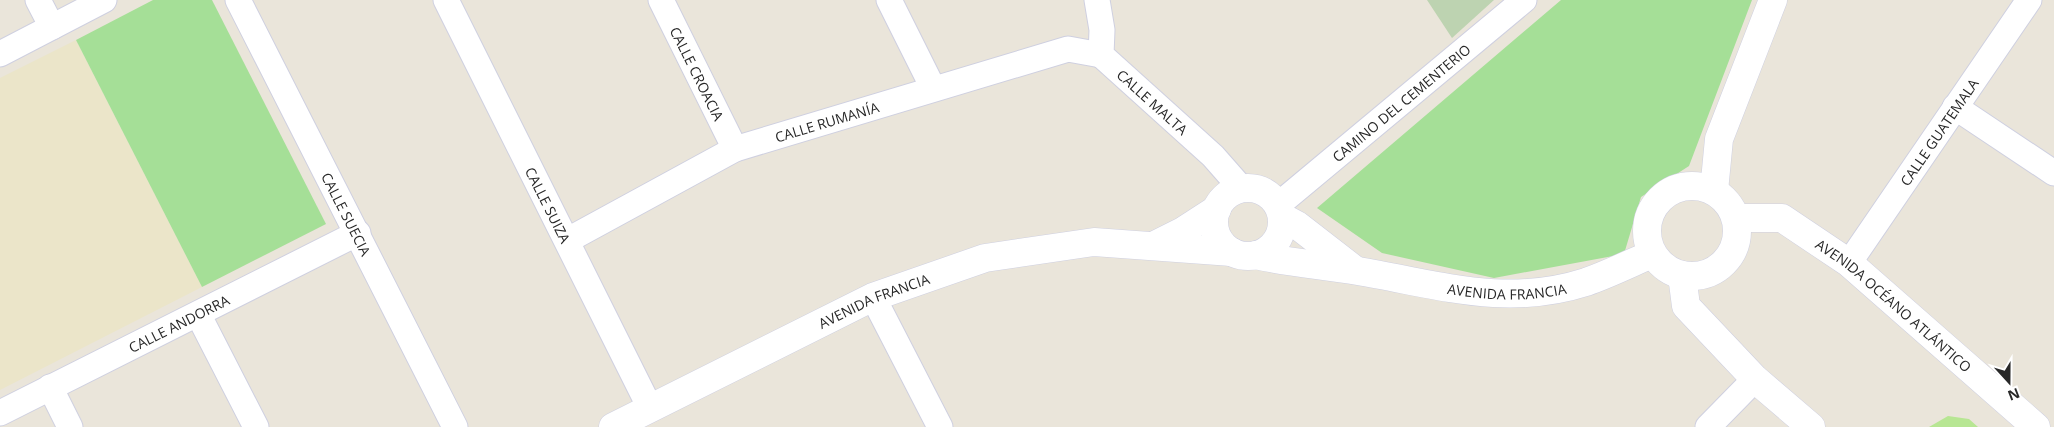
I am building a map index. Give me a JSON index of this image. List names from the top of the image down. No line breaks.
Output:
{"streets":{"street":["CALLE CROACIA","CALLE MALTA","CAMINO DEL CEMENTERIO","CALLE RUMANÍA","CALLE GUATEMALA","CALLE SUIZA","CALLE SUECIA","AVENIDA FRANCIA","AVENIDA OCÉANO ATLÁNTICO","CALLE ANDORRA"]},"crossings":[["CALLE CROACIA","CALLE RUMANÍA"],["CALLE MALTA","CAMINO DEL CEMENTERIO"],["CALLE MALTA","CALLE RUMANÍA"],["CALLE MALTA","AVENIDA FRANCIA"],["CAMINO DEL CEMENTERIO","AVENIDA FRANCIA"],["CALLE RUMANÍA","CALLE SUIZA"],["CALLE GUATEMALA","AVENIDA OCÉANO ATLÁNTICO"],["CALLE SUIZA","AVENIDA FRANCIA"],["CALLE SUECIA","CALLE ANDORRA"],["AVENIDA FRANCIA","AVENIDA OCÉANO ATLÁNTICO"]],"north":"bottom"}
